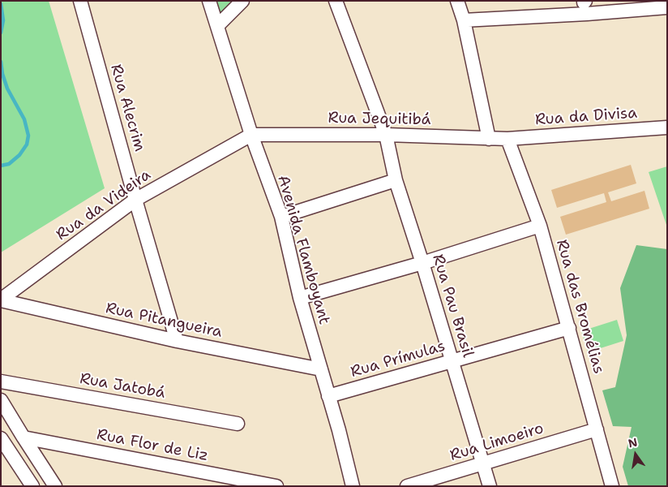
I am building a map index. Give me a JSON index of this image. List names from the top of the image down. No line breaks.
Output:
{"streets":{"street":["Rua Alecrim","Rua da Divisa","Rua Jequitibá","Rua da Videira","Avenida Flamboyant","Rua Pau Brasil","Rua das Bromélias","Rua Pitangueira","Rua Prímulas","Rua Jatobá","Rua Limoeiro","Rua Flor de Liz"]},"crossings":[["Rua Alecrim","Rua da Videira"],["Rua Alecrim","Rua Pitangueira"],["Rua da Divisa","Rua Jequitibá"],["Rua da Divisa","Rua das Bromélias"],["Rua Jequitibá","Rua da Videira"],["Rua Jequitibá","Avenida Flamboyant"],["Rua Jequitibá","Rua Pau Brasil"],["Rua Jequitibá","Rua das Bromélias"],["Rua da Videira","Avenida Flamboyant"],["Rua da Videira","Rua Pitangueira"],["Avenida Flamboyant","Rua Pitangueira"],["Avenida Flamboyant","Rua Prímulas"],["Rua Pau Brasil","Rua Prímulas"],["Rua Pau Brasil","Rua Limoeiro"],["Rua das Bromélias","Rua Prímulas"],["Rua das Bromélias","Rua Limoeiro"]],"north":"top"}
